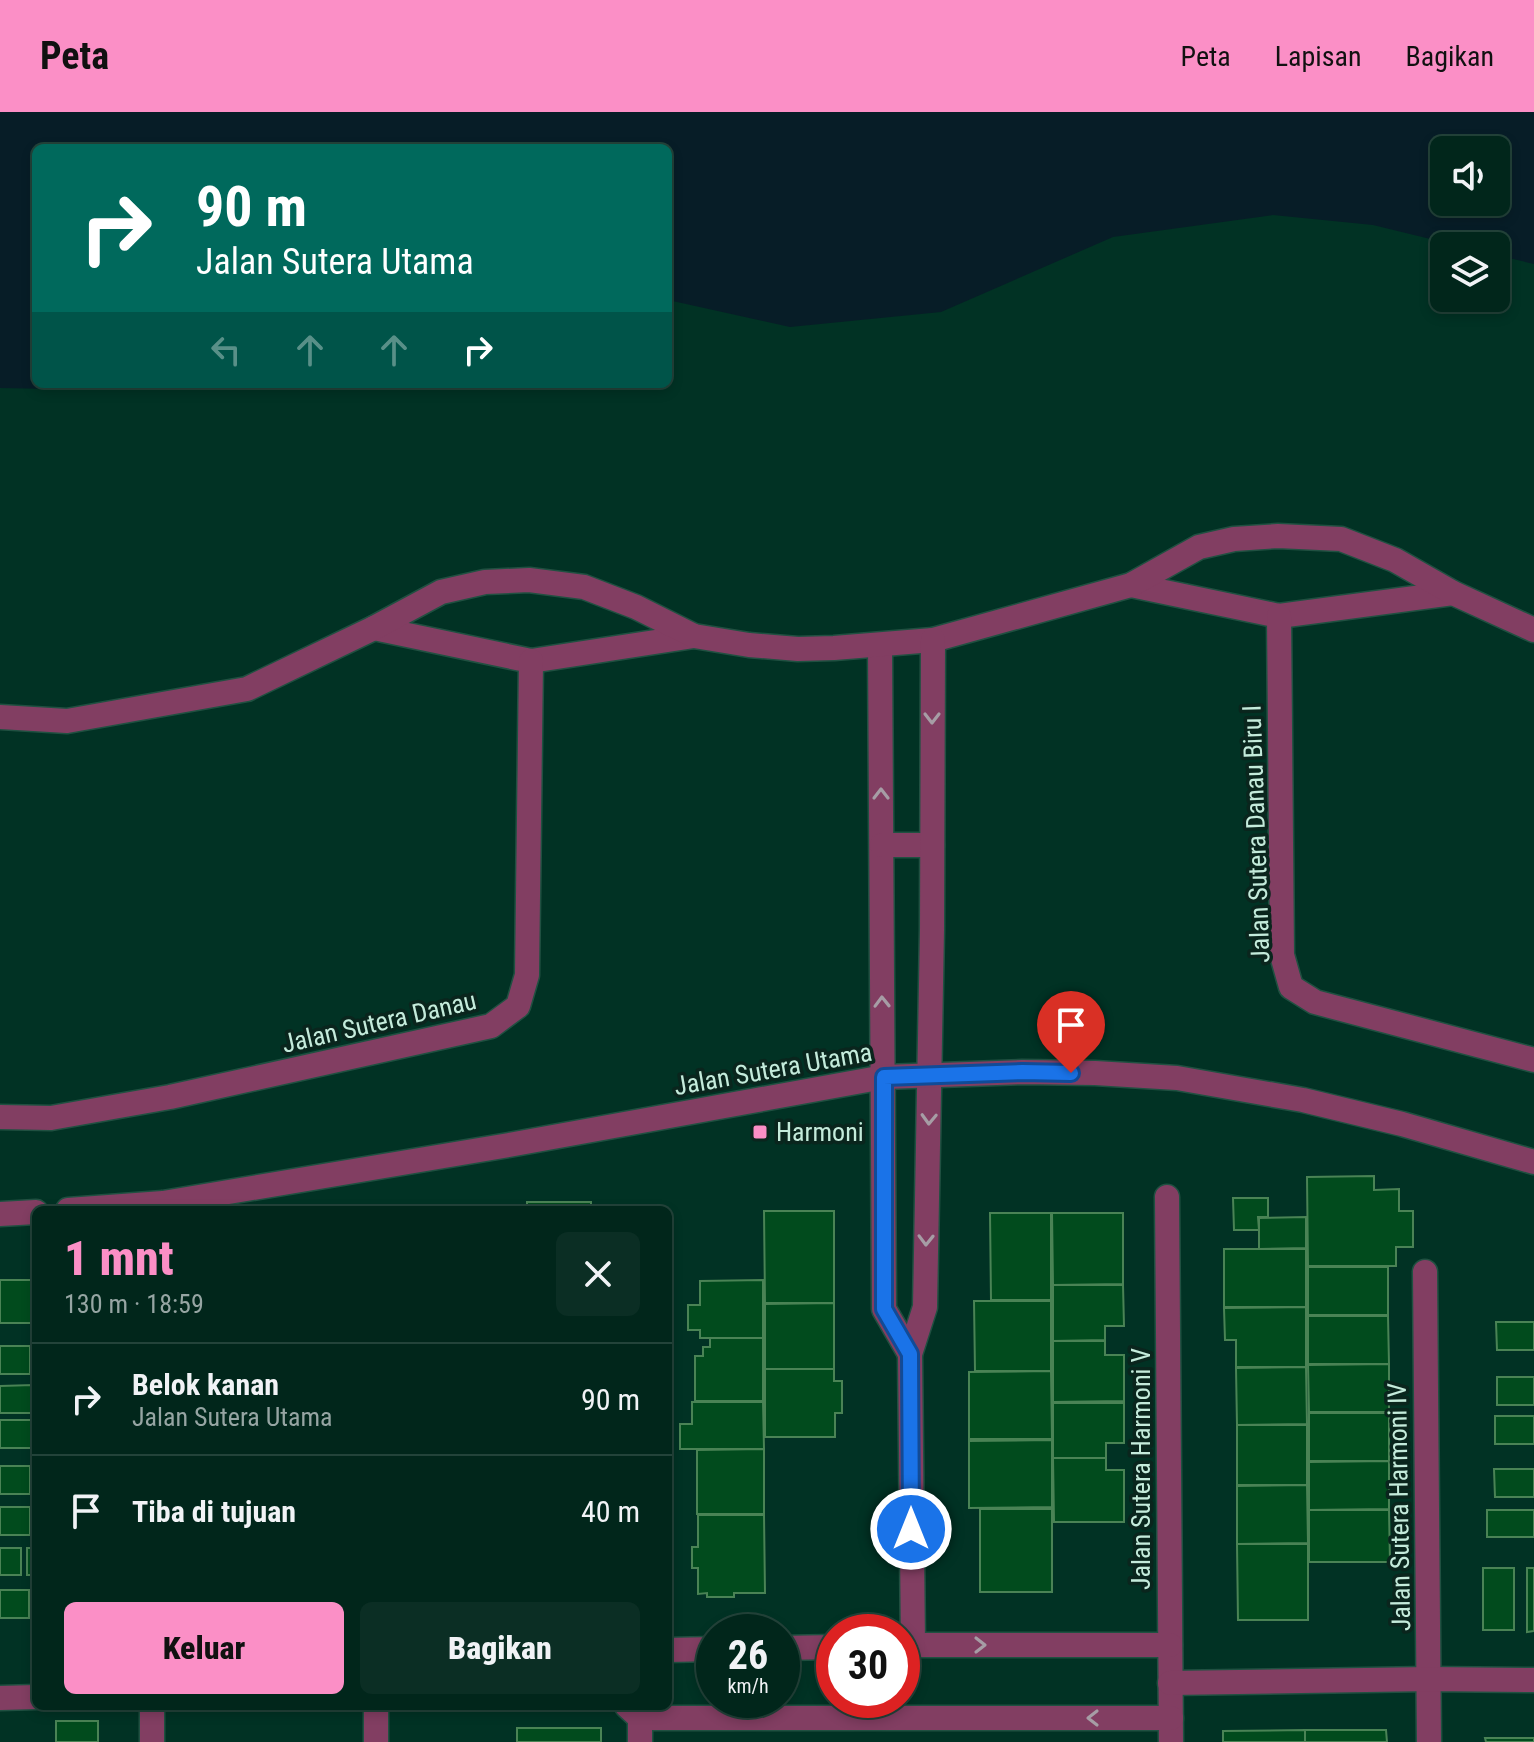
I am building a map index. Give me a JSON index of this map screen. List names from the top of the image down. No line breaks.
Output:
{"streets":{"street":["Jalan Sutera Danau Biru I","Jalan Sutera Danau","Jalan Sutera Utama","Jalan Sutera Harmoni V","Jalan Sutera Harmoni IV"]},"places":{"transit":["Harmoni"]},"page":{"header":"Peta","nav":["Peta","Lapisan","Bagikan"],"turn":["90 m","Jalan Sutera Utama"],"heading":["1 mnt","130 m · 18:59"],"list":[{"name":"Belok kanan","note":"Jalan Sutera Utama","value":"90 m"},{"name":"Tiba di tujuan","value":"40 m"}],"buttons":["Keluar","Bagikan"],"speed":"26 km/h","limit":"30"}}
